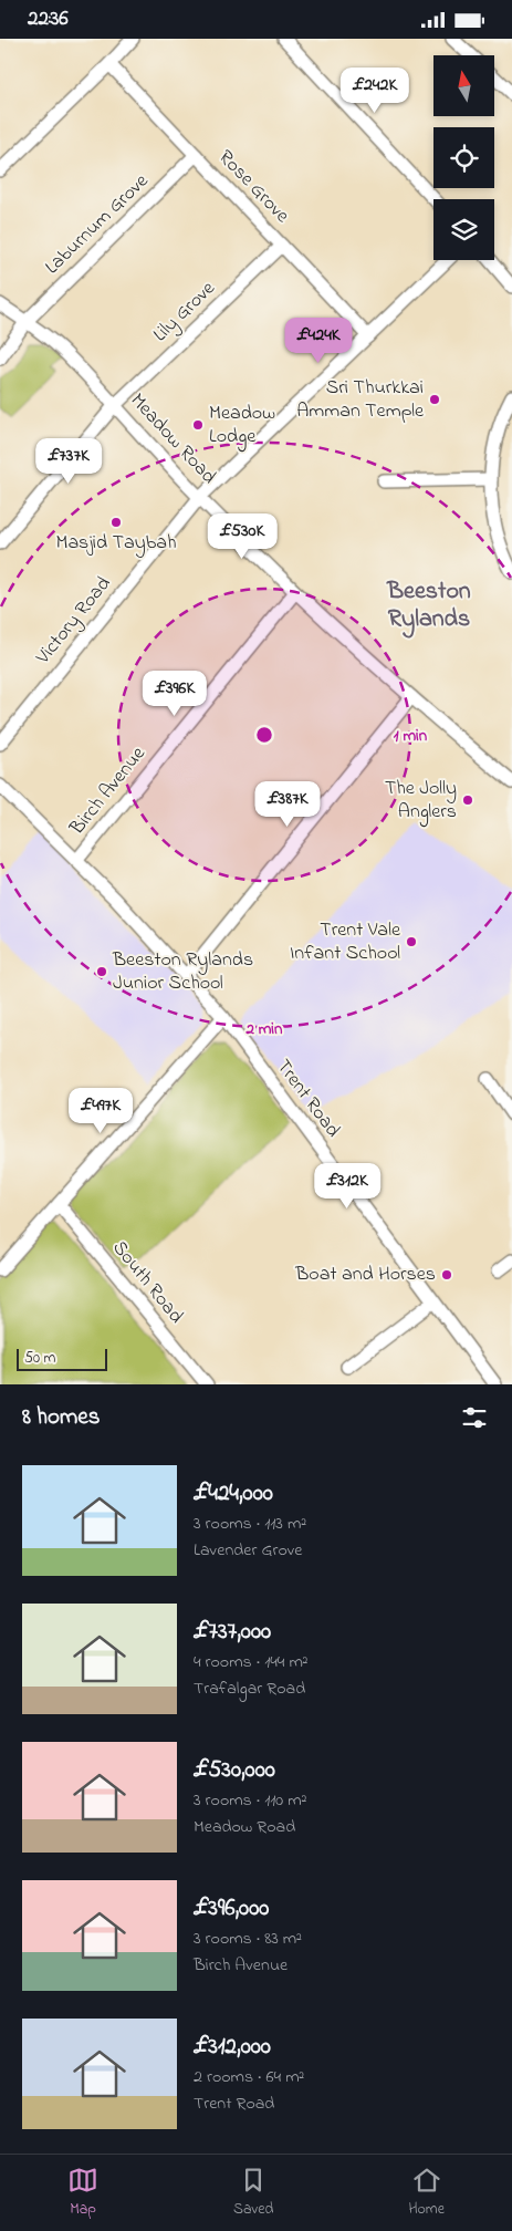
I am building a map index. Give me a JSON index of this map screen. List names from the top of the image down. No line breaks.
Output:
{"streets":{"street":["Rose Grove","Laburnum Grove","Lily Grove","Meadow Road","Victory Road","Birch Avenue","Trent Road","South Road"]},"crossings":[["Rose Grove","Laburnum Grove"],["Rose Grove","Lily Grove"],["Rose Grove","Victory Road"],["Laburnum Grove","Meadow Road"],["Lily Grove","Meadow Road"],["Meadow Road","Victory Road"],["Meadow Road","Birch Avenue"],["Birch Avenue","Trent Road"]],"districts":["Beeston Rylands"],"places":["Sri Thurkkai Amman Temple","Meadow Lodge","Masjid Taybah","The Jolly Anglers","Trent Vale Infant School","Beeston Rylands Junior School","Boat and Horses"],"scale_bar":"50 m","north":"top","page":{"status":"22:36","price":["£242K","£424K","£737K","£530K","£396K","£387K","£497K","£312K"],"scale":"50 m","heading":"8 homes","list":[{"name":"£424,000","note":"3 rooms · 113 m² · Lavender Grove"},{"name":"£737,000","note":"4 rooms · 144 m² · Trafalgar Road"},{"name":"£530,000","note":"3 rooms · 110 m² · Meadow Road"},{"name":"£396,000","note":"3 rooms · 83 m² · Birch Avenue"},{"name":"£312,000","note":"2 rooms · 64 m² · Trent Road"}],"tabs":["Map","Saved","Home"]},"rings":["1 min","2 min"]}
